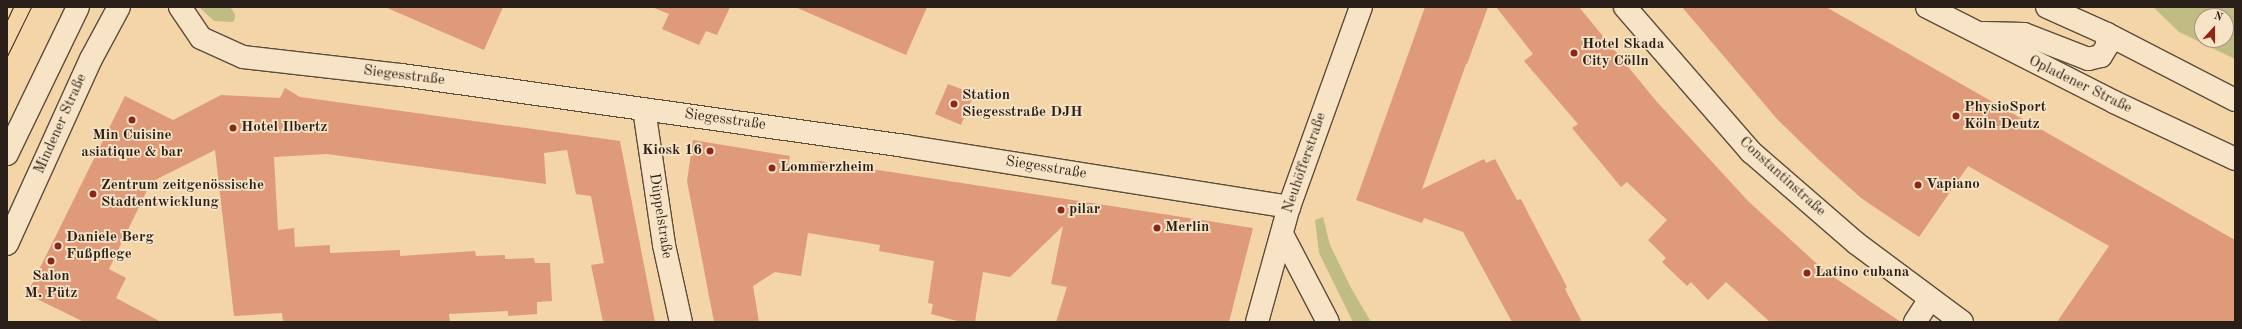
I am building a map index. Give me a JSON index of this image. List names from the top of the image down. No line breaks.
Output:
{"streets":{"street":["Siegesstraße","Opladener Straße","Mindener Straße","Neuhöfferstraße","Constantinstraße","Düppelstraße"]},"crossings":[["Siegesstraße","Neuhöfferstraße"],["Siegesstraße","Düppelstraße"]],"places":["Hotel Skada City Cölln","Station Siegesstraße DJH","PhysioSport Köln Deutz","Min Cuisine asiatique & bar","Hotel Ilbertz","Kiosk 16","Lommerzheim","Vapiano","Zentrum zeitgenössische Stadtentwicklung","pilar","Merlin","Daniele Berg Fußpflege","Salon M. Pütz","Latino cubana"],"north":"top"}
